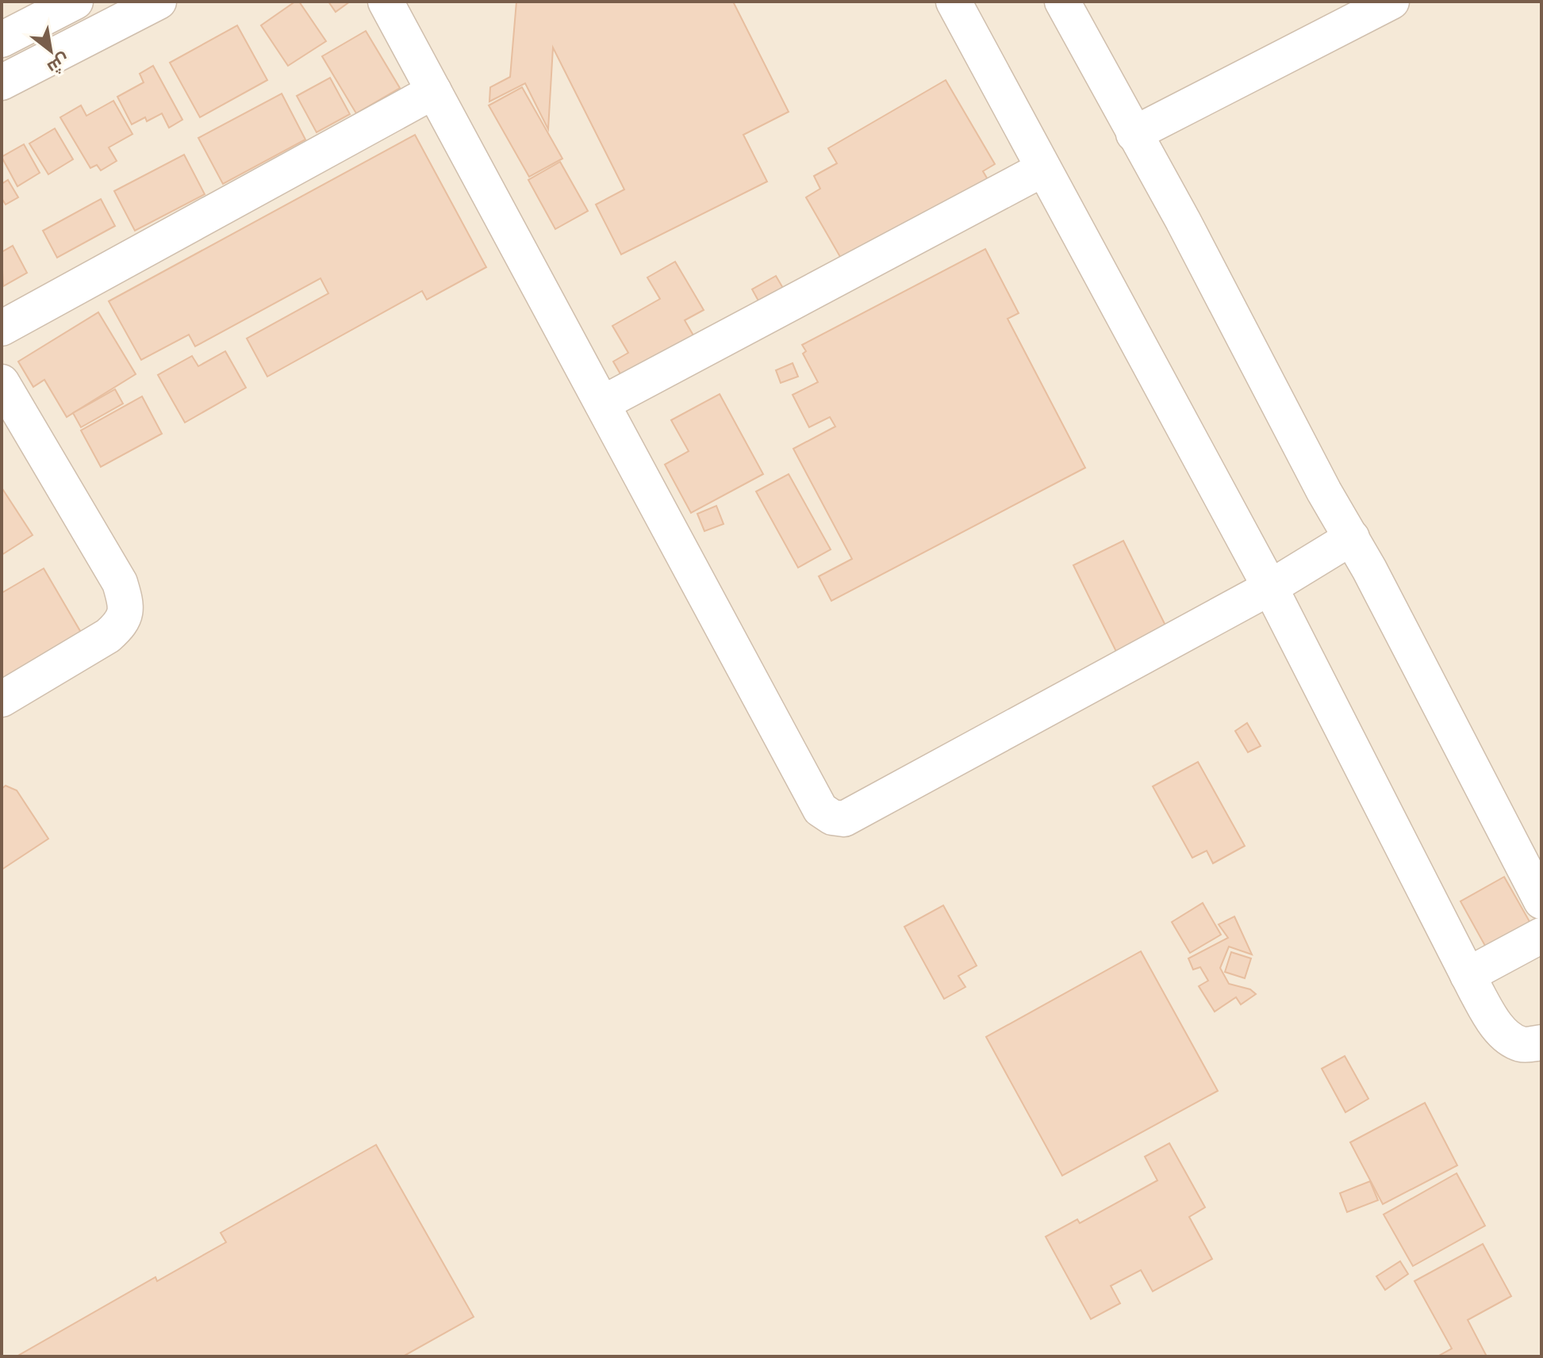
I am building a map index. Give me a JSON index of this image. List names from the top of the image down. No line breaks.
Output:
{"north":"bottom right"}
